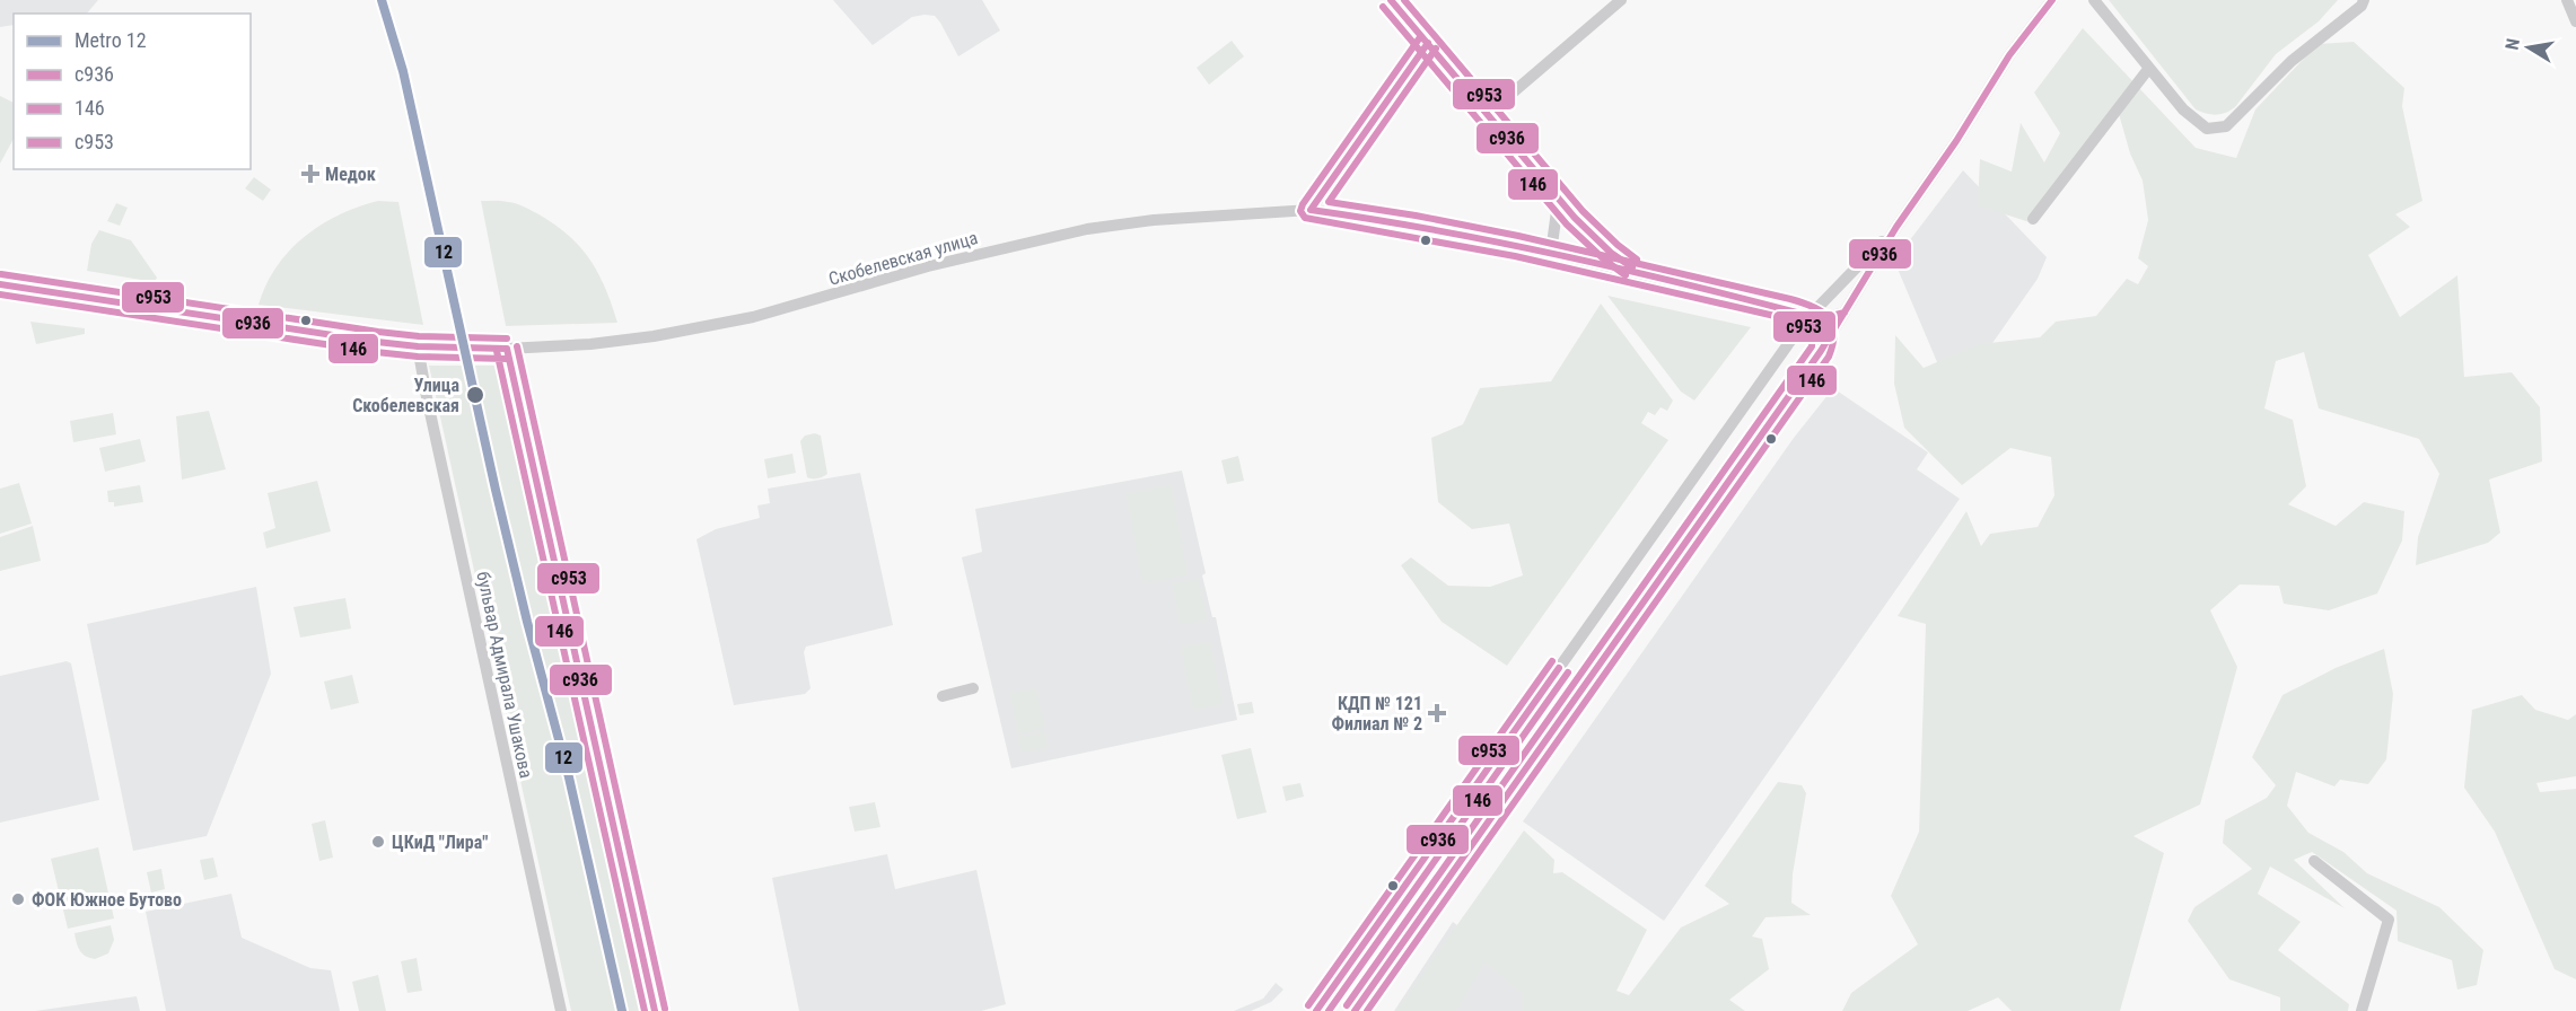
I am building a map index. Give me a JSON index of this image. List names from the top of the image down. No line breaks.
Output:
{"streets":{"street":["Скобелевская улица","бульвар Адмирала Ушакова"]},"crossings":[["Скобелевская улица","бульвар Адмирала Ушакова"]],"places":{"health":["Медок","КДП № 121 Филиал № 2"],"other":["Улица Скобелевская","ЦКиД \"Лира\"","ФОК Южное Бутово"]},"lines":["metro line 12","transit line с936","transit line с953","transit line 146"],"legend":["Metro 12","с936","146","с953"],"north":"left"}
